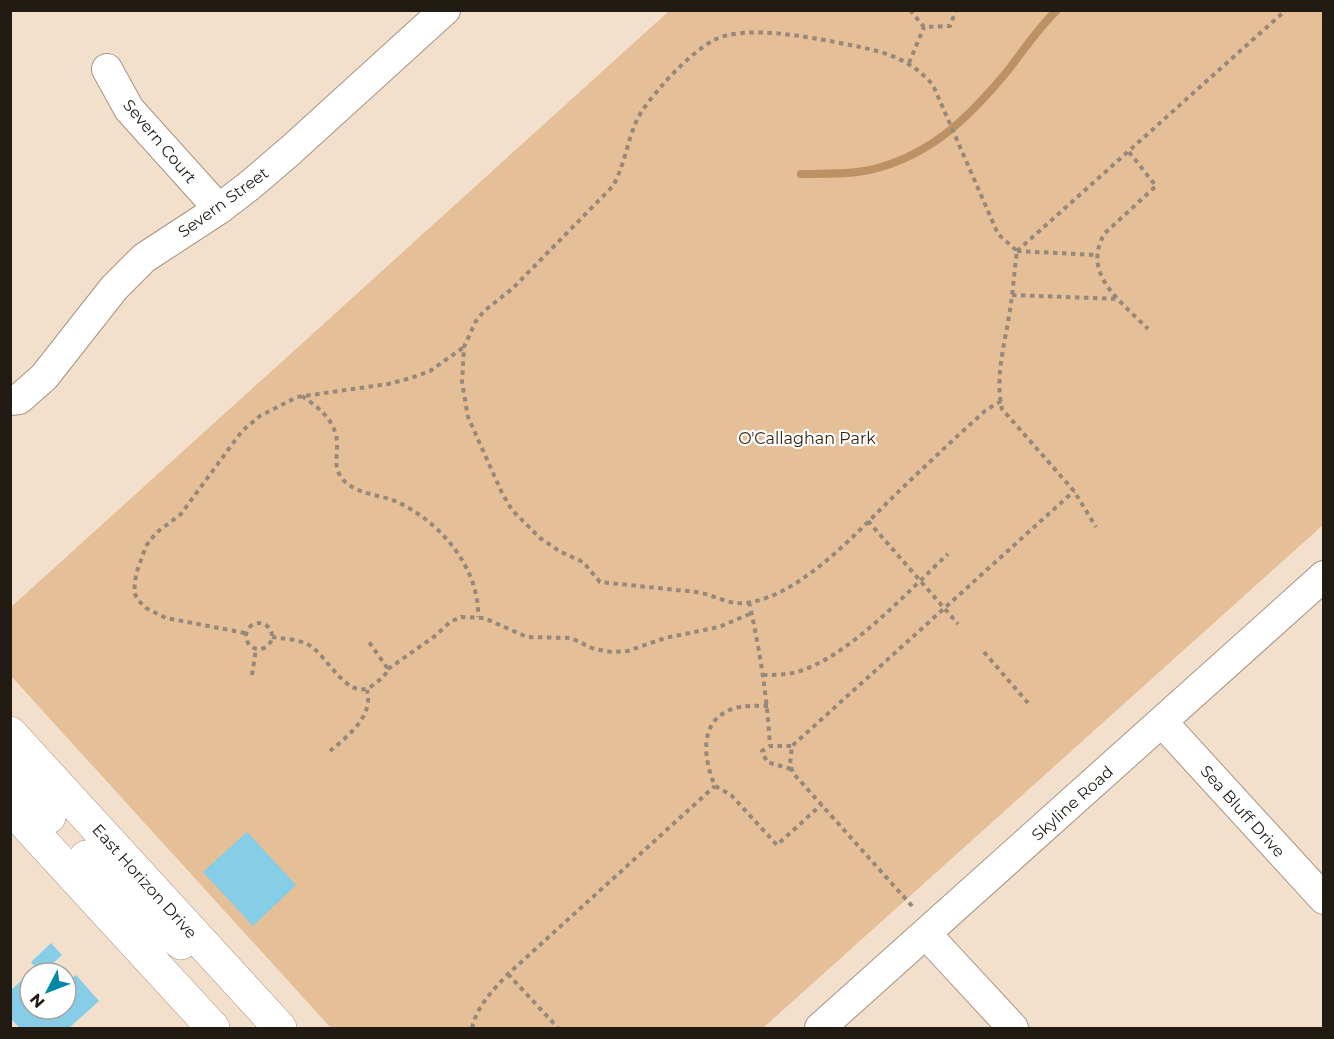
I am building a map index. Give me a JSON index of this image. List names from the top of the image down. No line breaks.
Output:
{"streets":{"main road":["East Horizon Drive"],"street":["Severn Court","Severn Street","Skyline Road","Sea Bluff Drive"]},"crossings":[["Severn Court","Severn Street"],["Skyline Road","Sea Bluff Drive"]],"parks":["O'Callaghan Park"],"north":"bottom left"}
